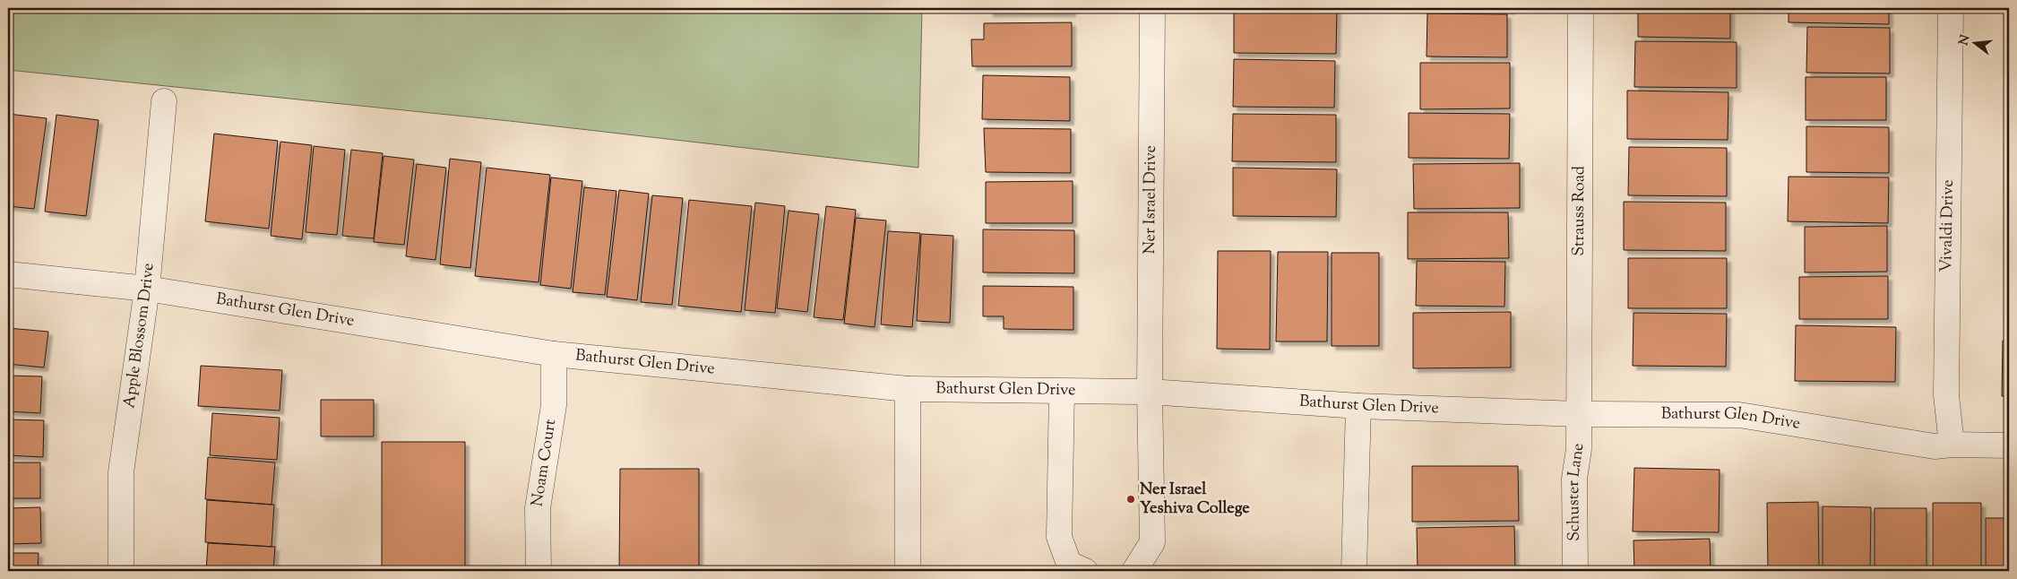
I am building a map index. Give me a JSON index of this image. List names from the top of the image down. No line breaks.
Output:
{"streets":{"street":["Ner Israel Drive","Strauss Road","Vivaldi Drive","Bathurst Glen Drive","Apple Blossom Drive","Noam Court","Schuster Lane"]},"crossings":[["Ner Israel Drive","Bathurst Glen Drive"],["Strauss Road","Bathurst Glen Drive"],["Strauss Road","Schuster Lane"],["Vivaldi Drive","Bathurst Glen Drive"],["Bathurst Glen Drive","Apple Blossom Drive"],["Bathurst Glen Drive","Noam Court"],["Bathurst Glen Drive","Schuster Lane"]],"places":["Ner Israel Yeshiva College"],"north":"left"}
